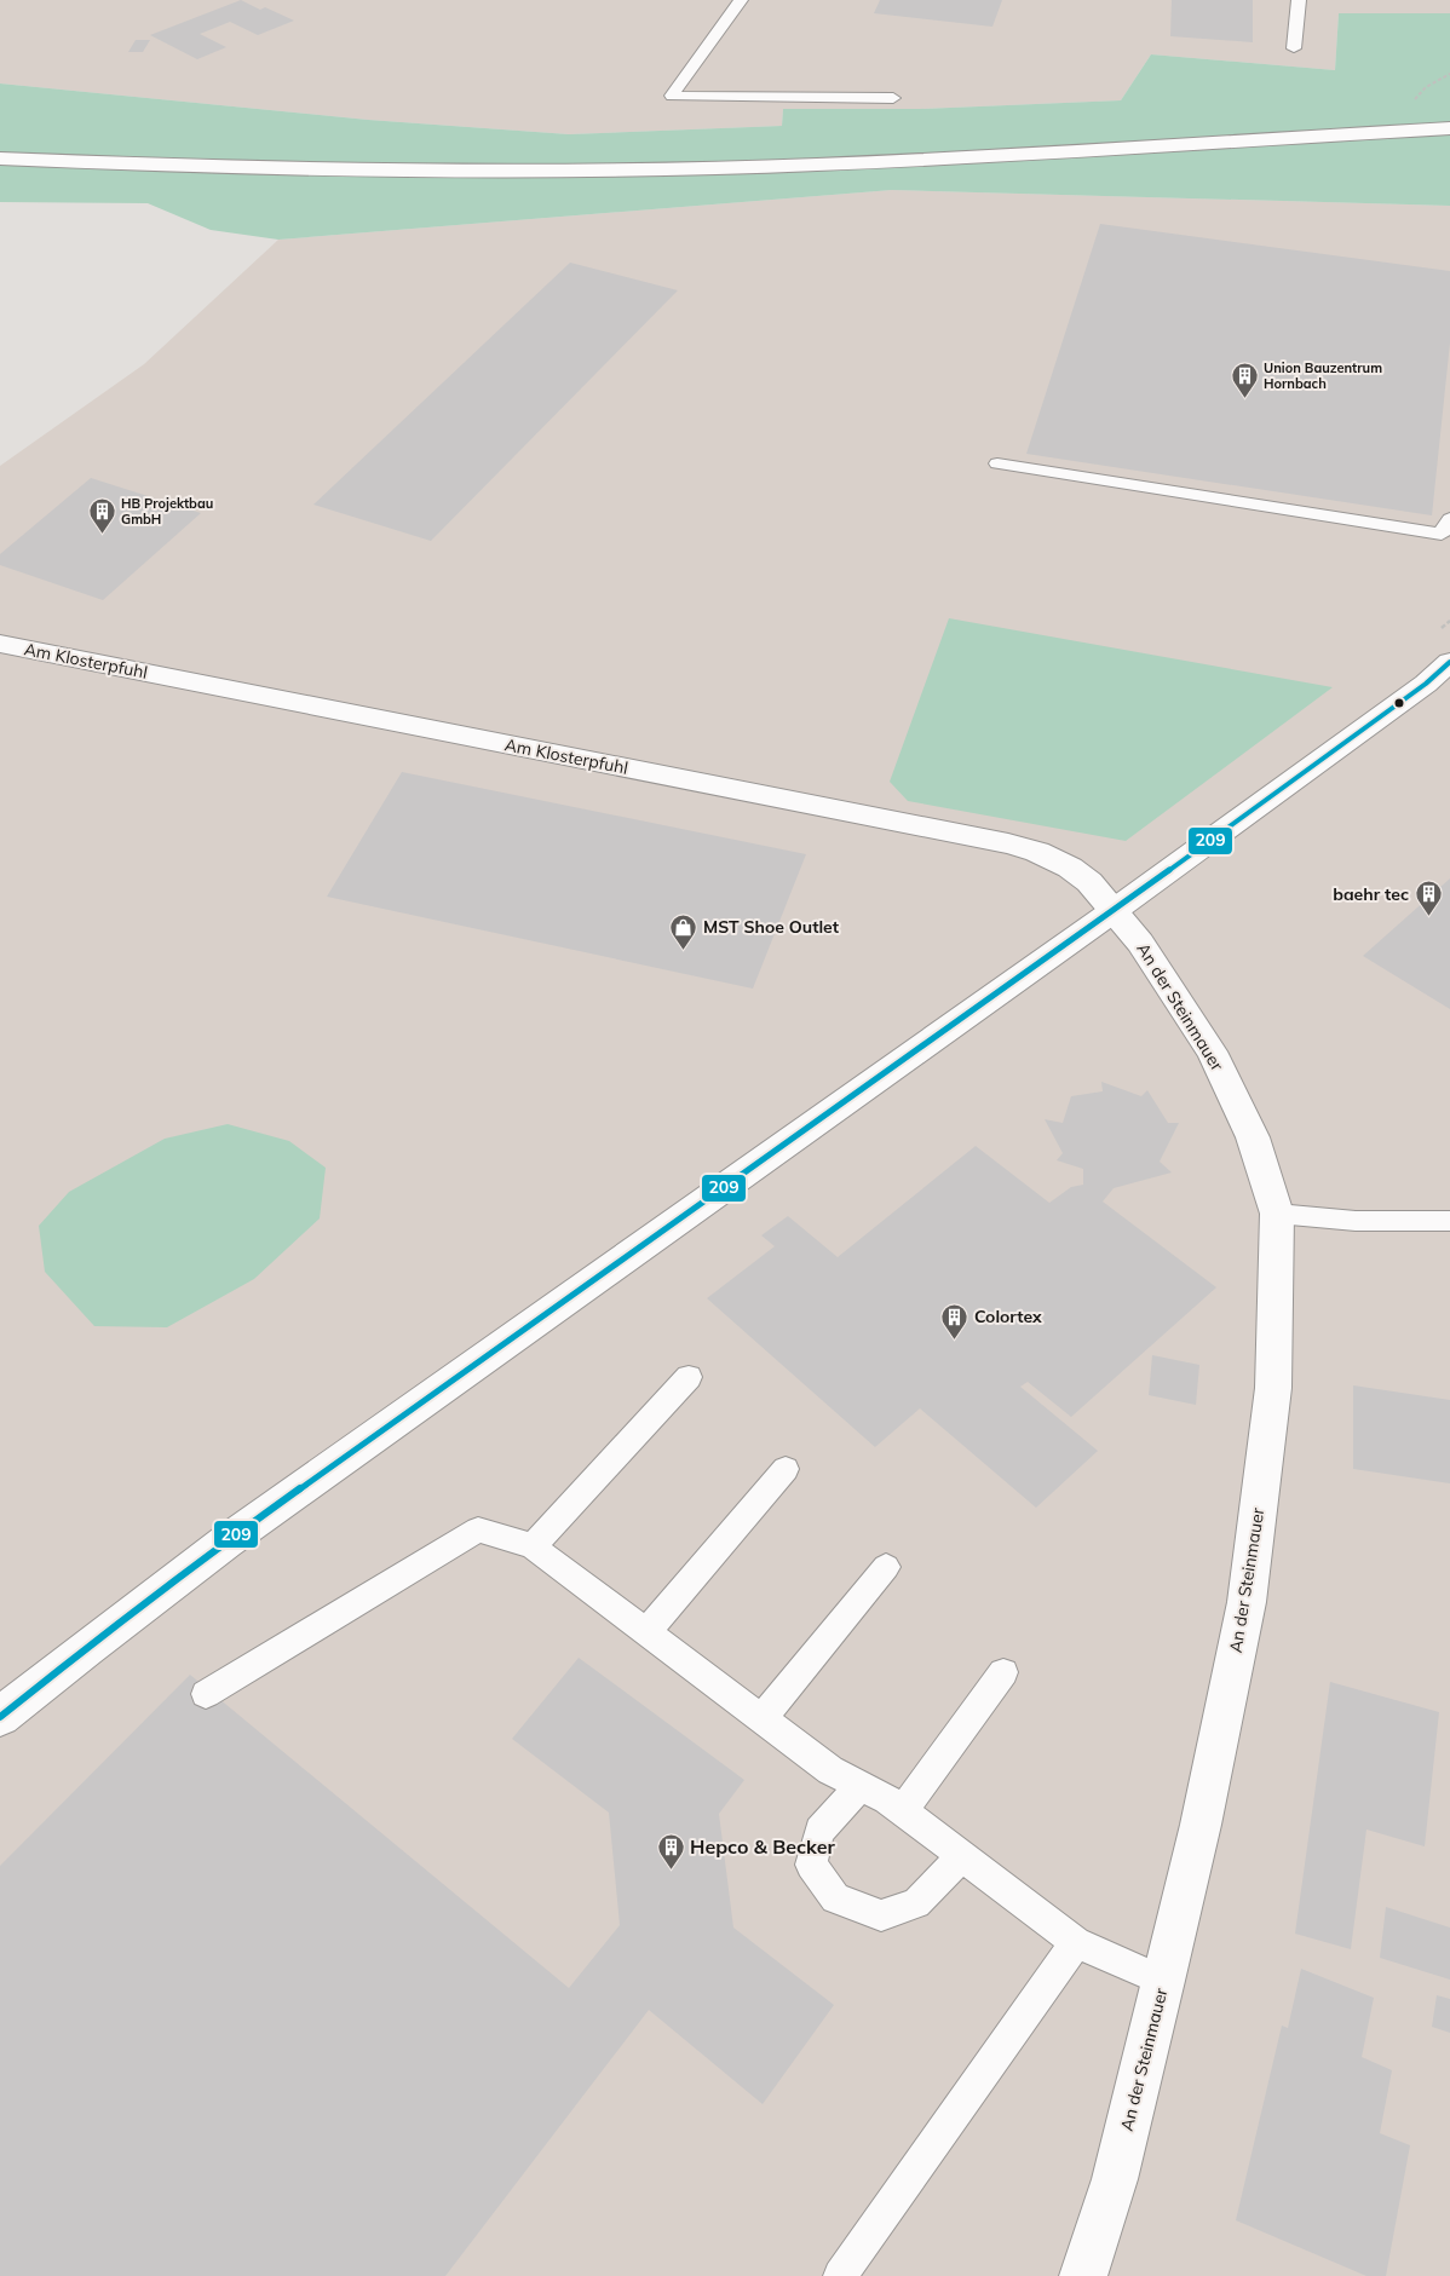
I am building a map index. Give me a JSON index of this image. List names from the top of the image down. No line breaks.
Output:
{"streets":{"main road":["Am Klosterpfuhl","An der Steinmauer"]},"crossings":[["Am Klosterpfuhl","An der Steinmauer"]],"places":{"building":["Union Bauzentrum Hornbach","HB Projektbau GmbH","baehr tec","Colortex","Hepco & Becker"],"shop":["MST Shoe Outlet"]},"lines":["transit line 209"]}
